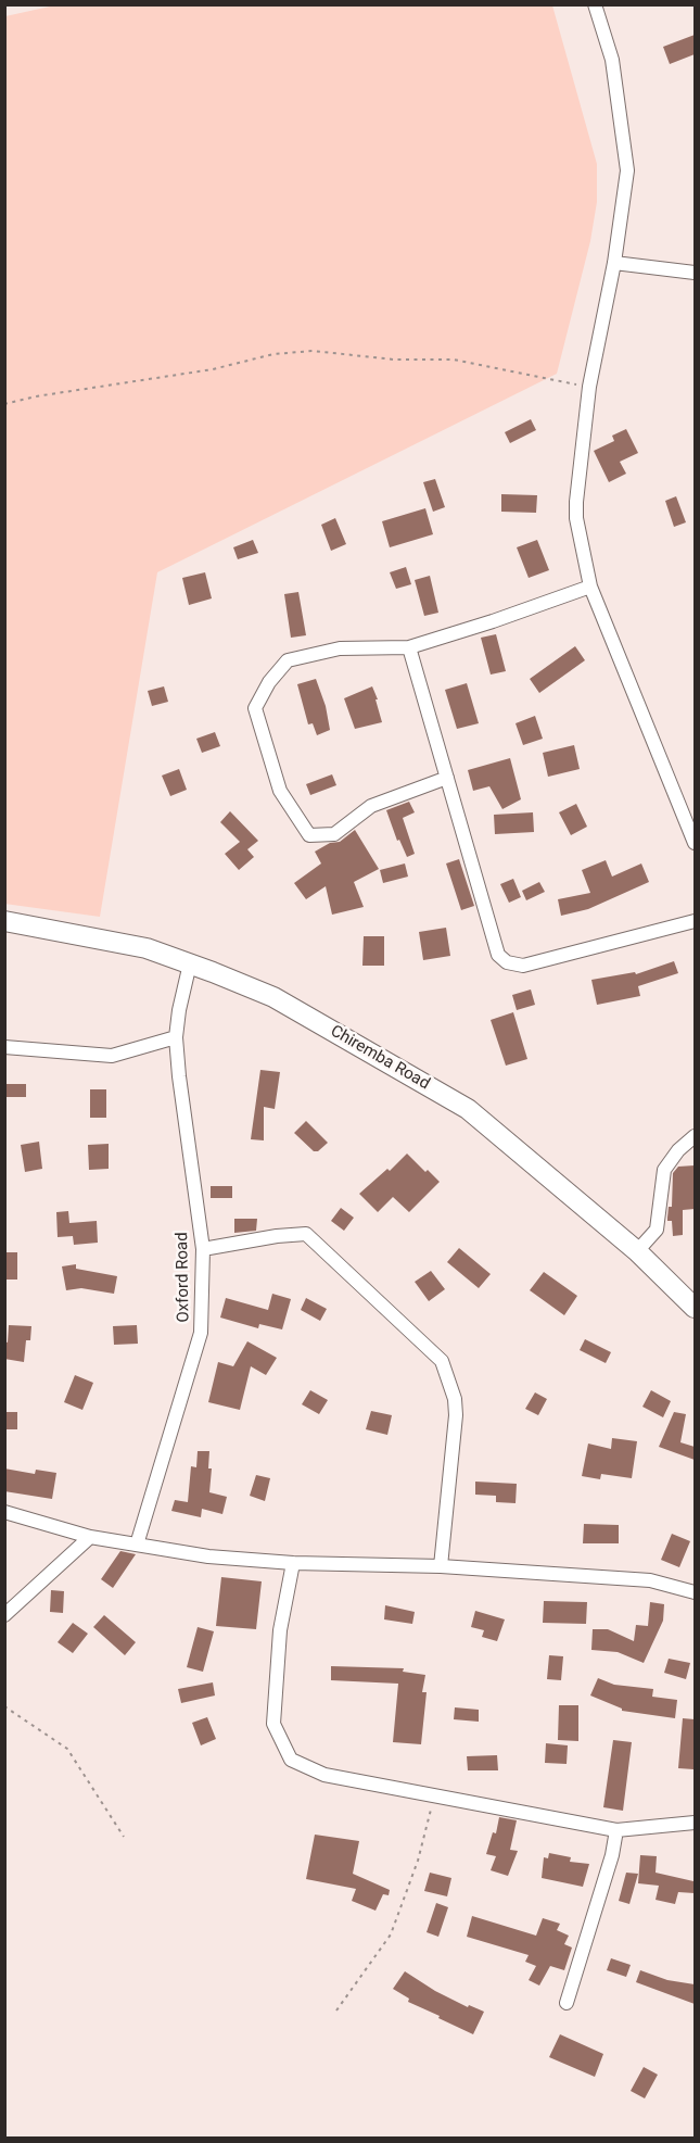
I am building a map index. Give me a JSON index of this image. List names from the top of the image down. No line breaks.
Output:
{"streets":{"main road":["Chiremba Road"],"street":["Oxford Road"]},"crossings":[["Chiremba Road","Oxford Road"]]}
